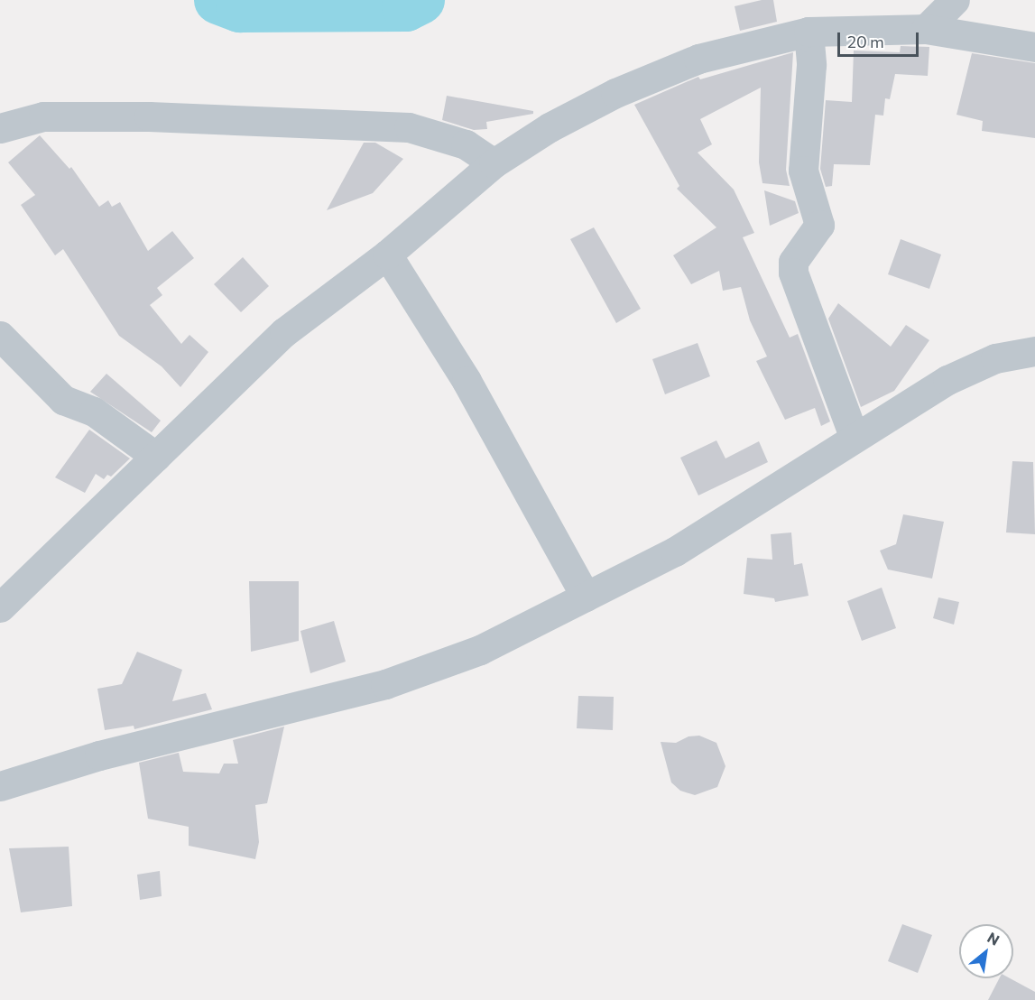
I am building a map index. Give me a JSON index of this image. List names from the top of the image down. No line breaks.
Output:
{"scale_bar":"20 m","north":"top right"}
